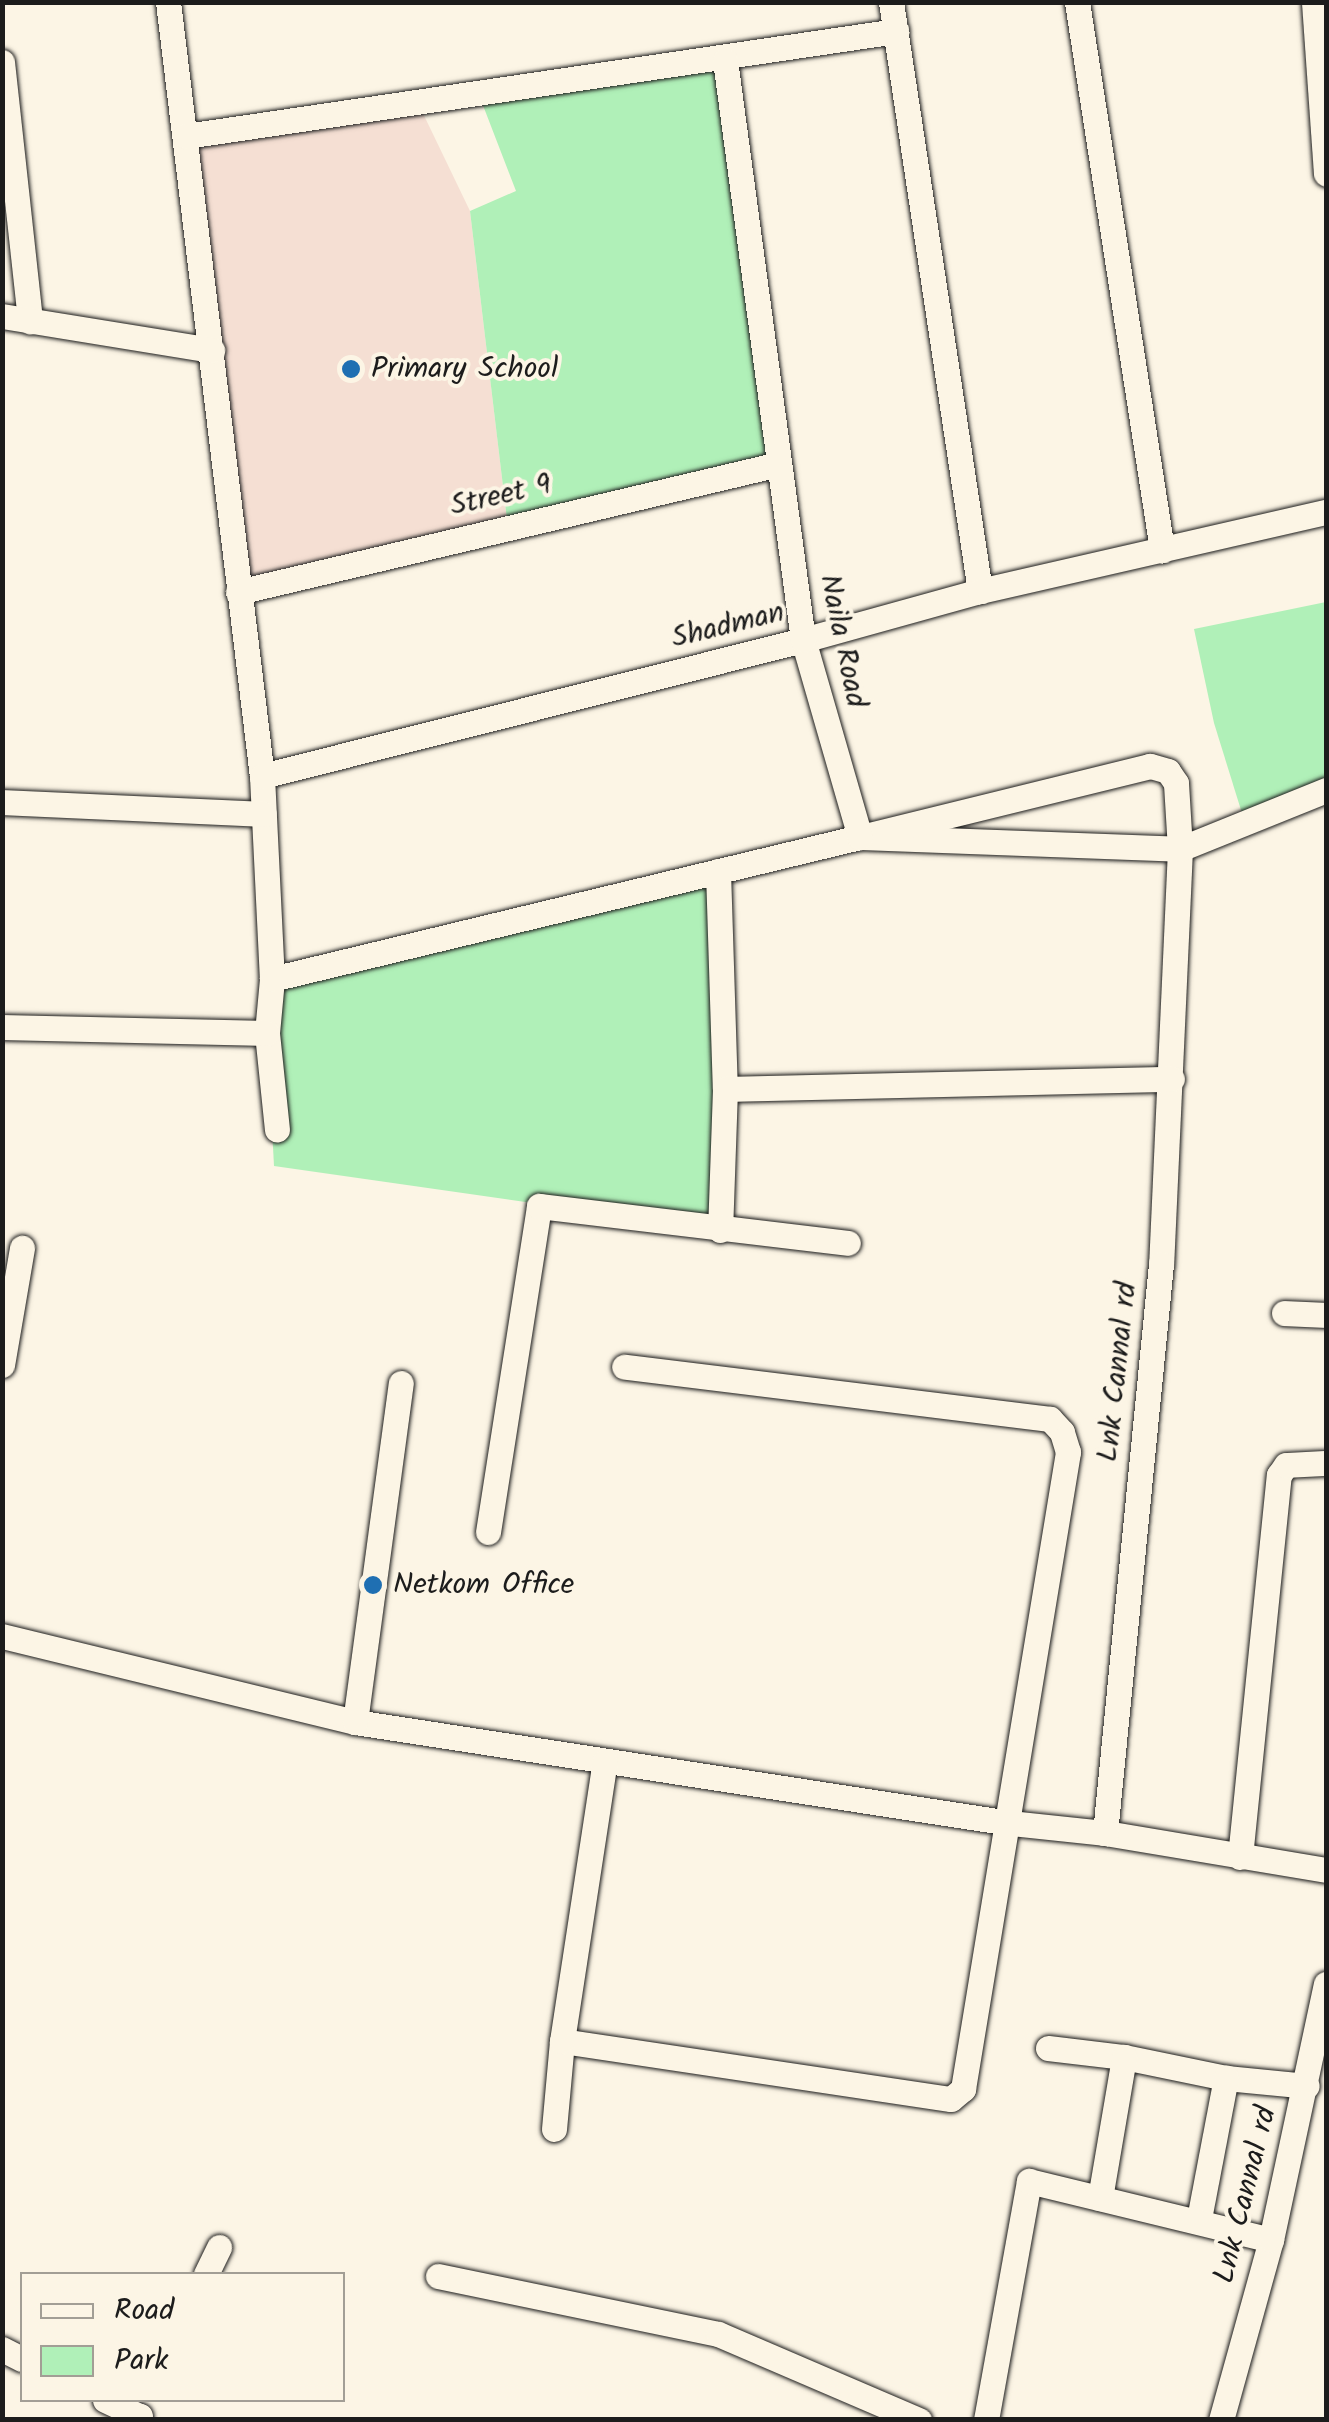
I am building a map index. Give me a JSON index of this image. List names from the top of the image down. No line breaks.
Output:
{"streets":{"street":["Street 9","Shadman","Naila Road","Lnk Cannal rd"]},"crossings":[["Street 9","Naila Road"],["Shadman","Naila Road"]],"places":["Primary School","Netkom Office"],"legend":["Road","Park"]}
